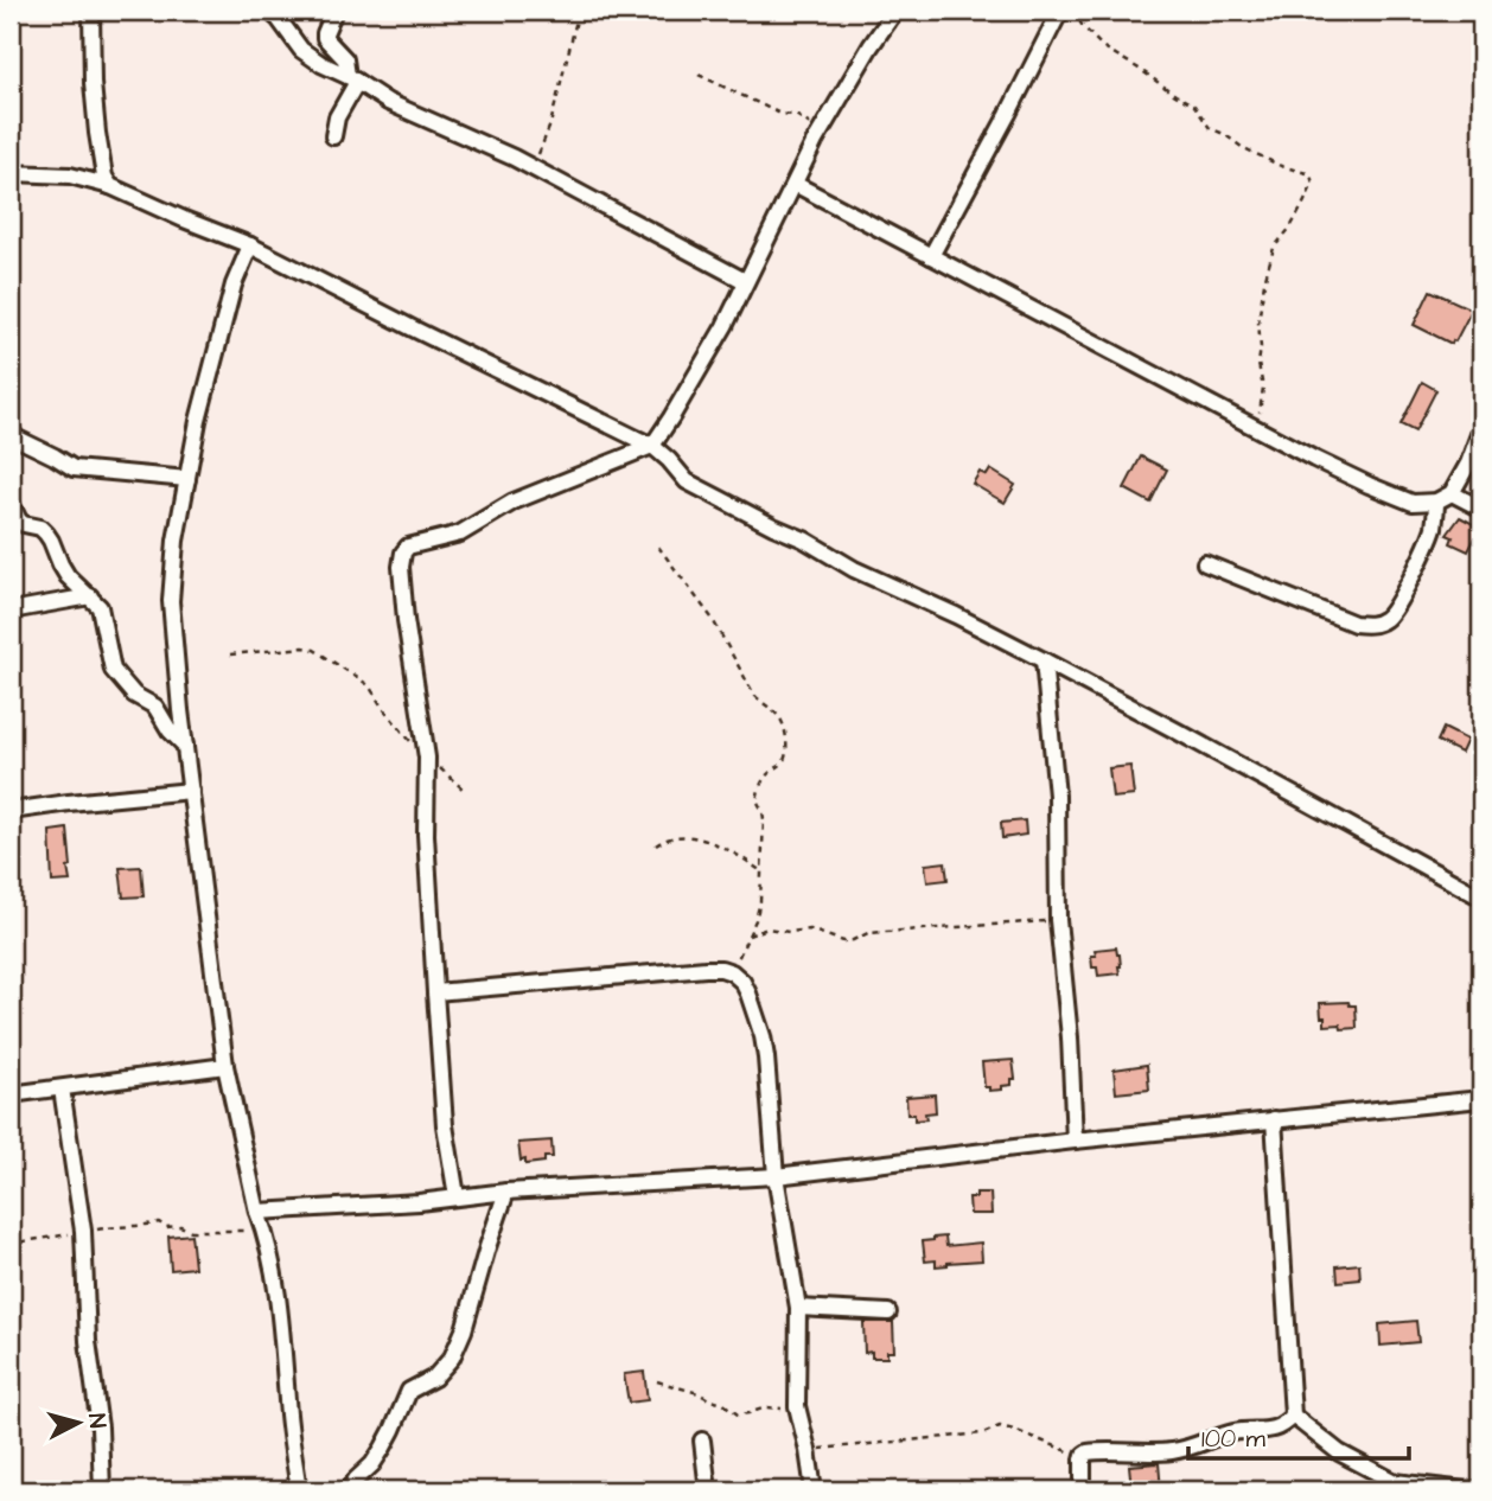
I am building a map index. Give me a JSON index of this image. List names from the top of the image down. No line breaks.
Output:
{"scale_bar":"100 m","north":"right"}
